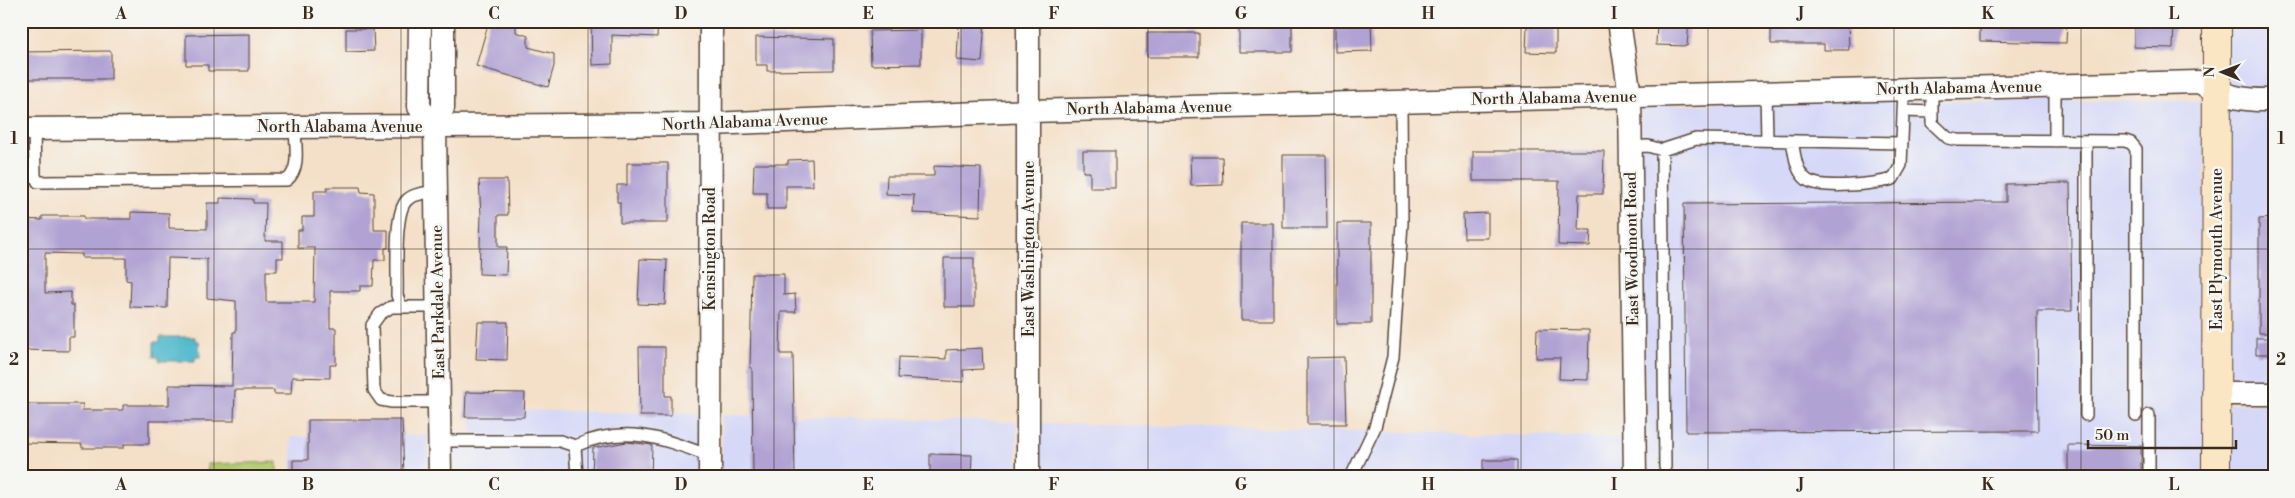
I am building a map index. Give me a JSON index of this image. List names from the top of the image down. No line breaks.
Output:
{"streets":{"main road":["East Plymouth Avenue"],"street":["North Alabama Avenue","Kensington Road","East Washington Avenue","East Woodmont Road","East Parkdale Avenue"]},"crossings":[["North Alabama Avenue","Kensington Road"],["North Alabama Avenue","East Washington Avenue"],["North Alabama Avenue","East Woodmont Road"],["North Alabama Avenue","East Plymouth Avenue"],["North Alabama Avenue","East Parkdale Avenue"]],"scale_bar":"50 m","north":"left","grid":{"columns":["A","B","C","D","E","F","G","H","I","J","K","L"],"rows":["1","2"]}}
